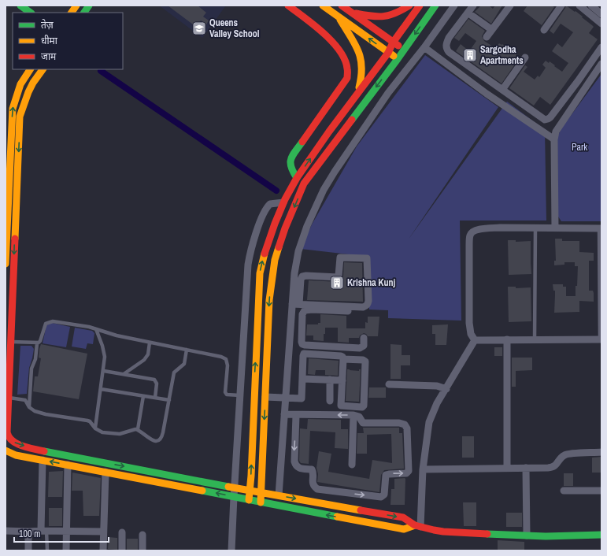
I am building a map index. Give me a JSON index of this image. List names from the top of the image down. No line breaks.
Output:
{"parks":["Park"],"places":{"school or university":["Queens Valley School"],"building":["Sargodha Apartments","Krishna Kunj"]},"legend":["तेज़","धीमा","जाम"],"scale_bar":"100 m"}
